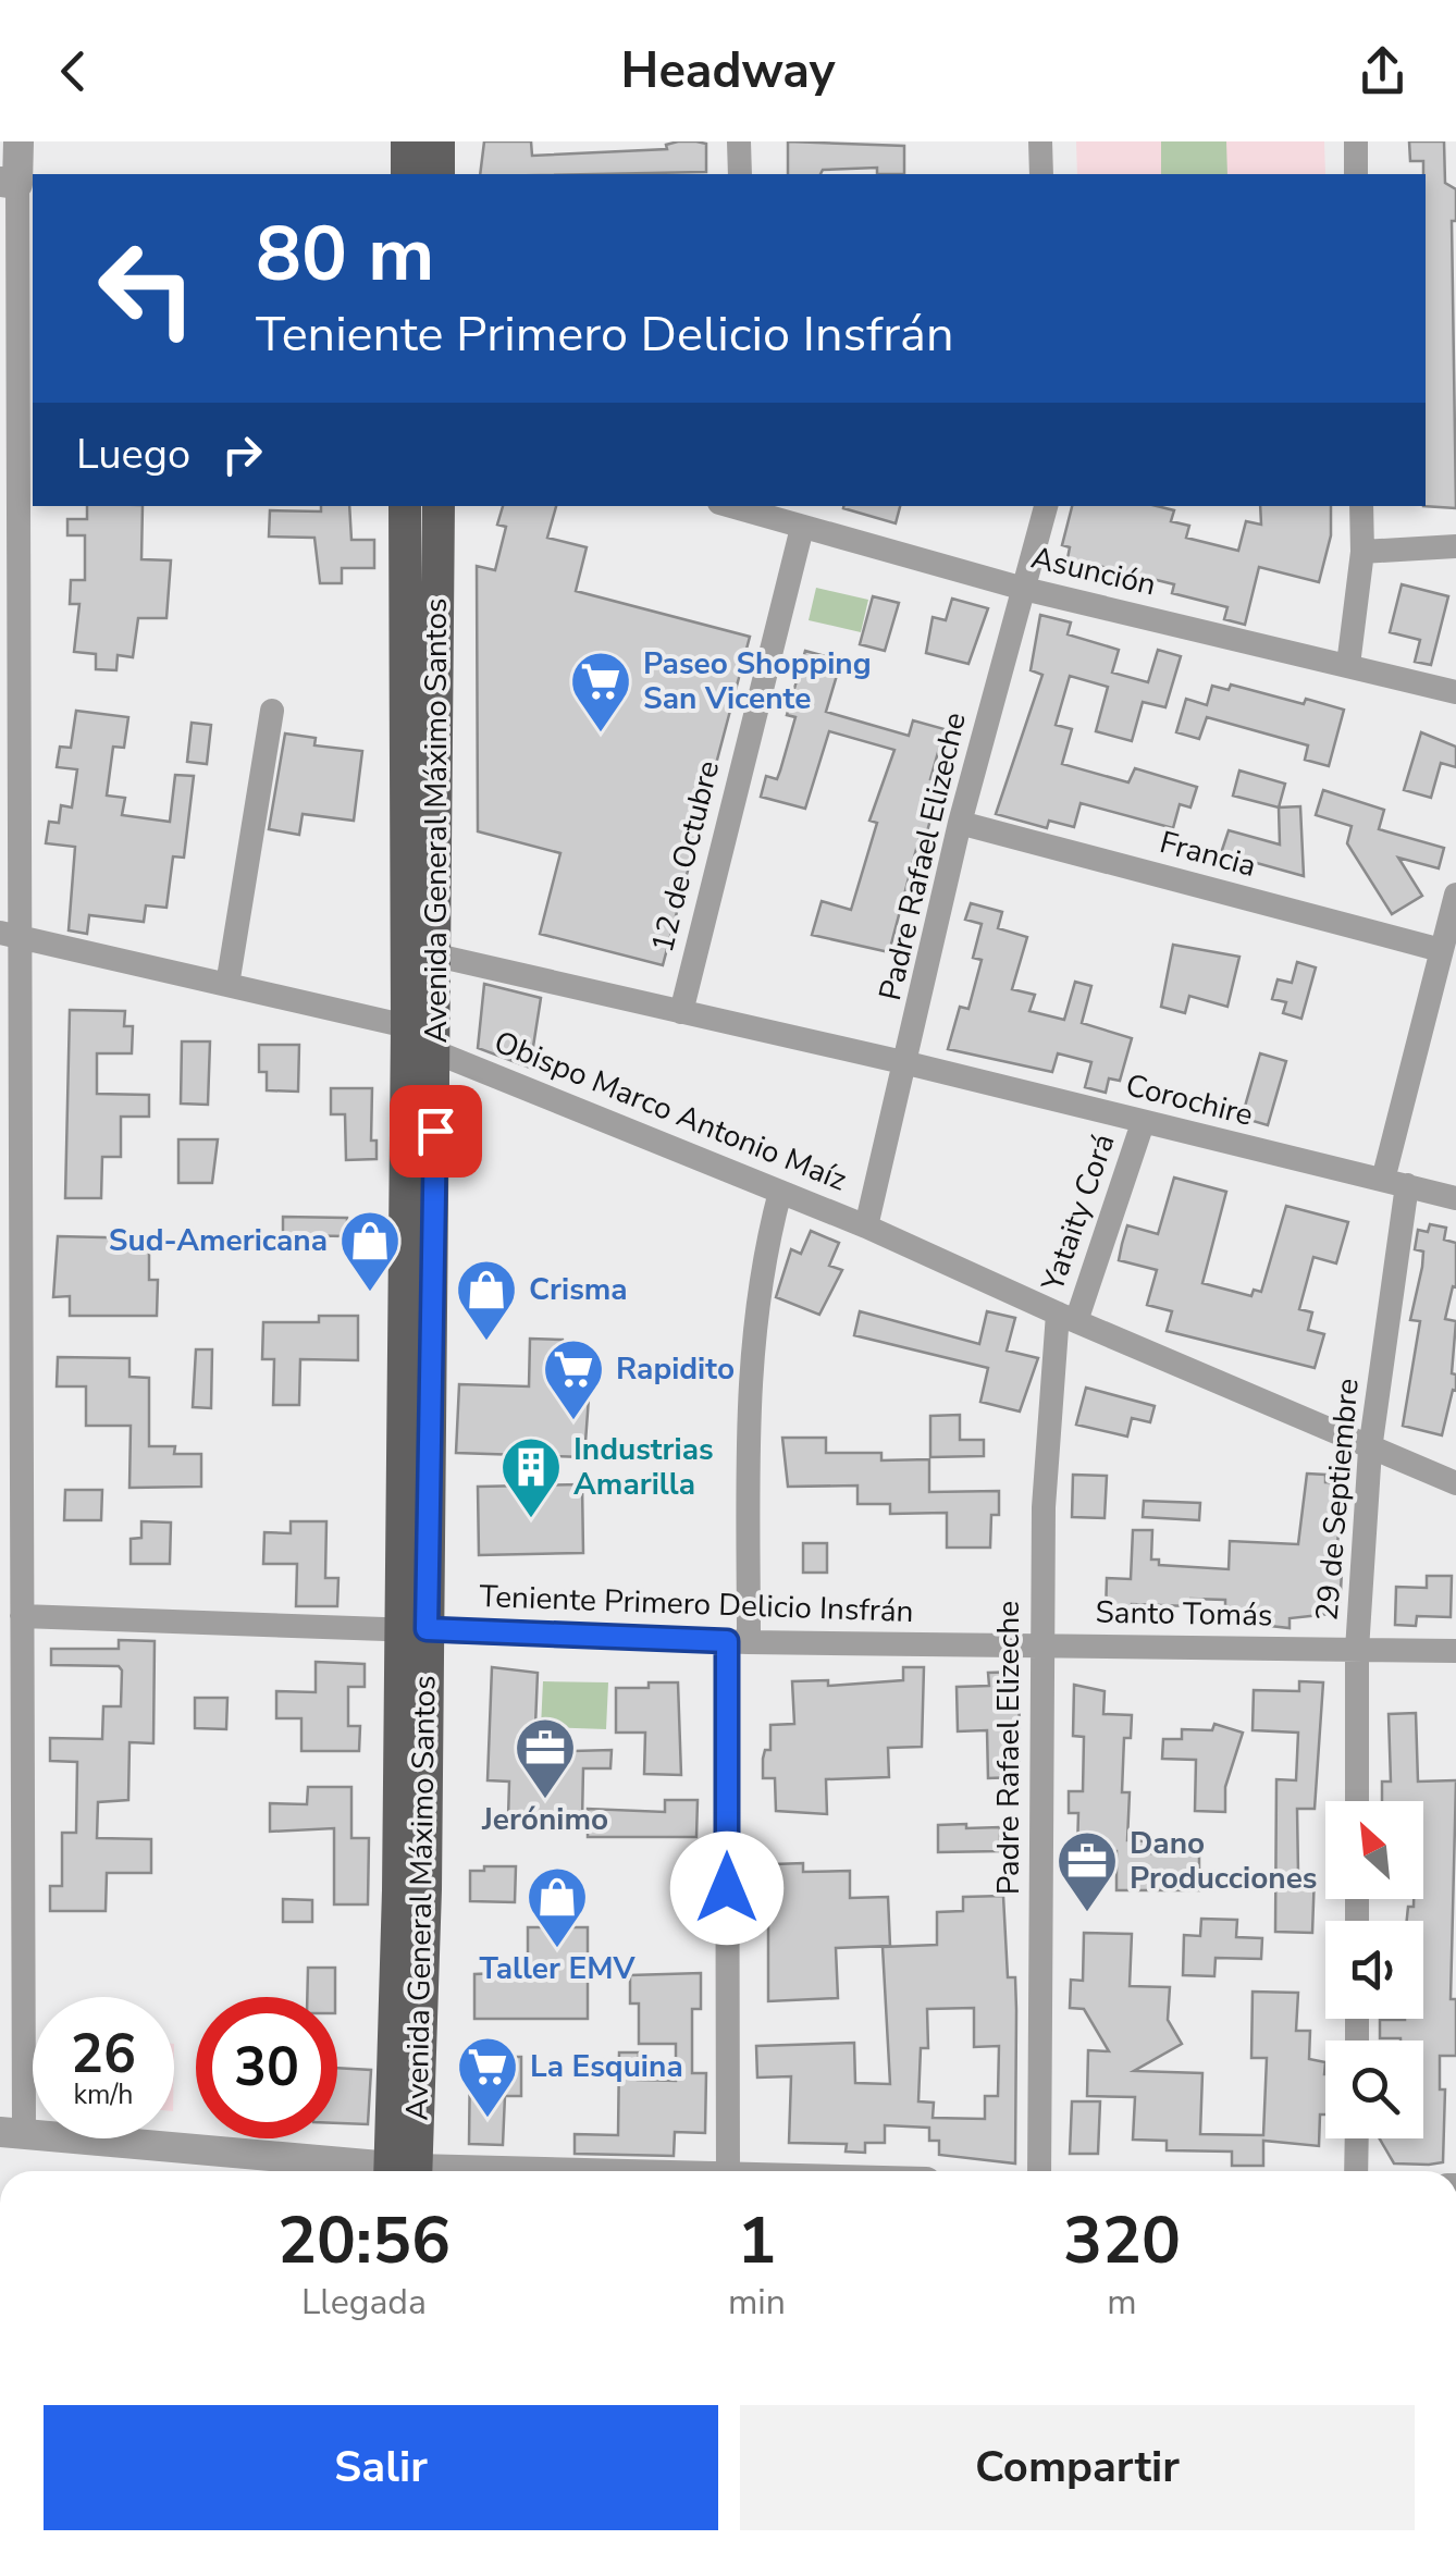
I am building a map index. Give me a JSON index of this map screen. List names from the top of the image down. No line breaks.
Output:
{"streets":{"main road":["Avenida General Máximo Santos"],"street":["Asunción","Francia","12 de Octubre","Padre Rafael Elizeche","Corochire","Obispo Marco Antonio Maíz","Yataity Corá","29 de Septiembre","Teniente Primero Delicio Insfrán","Santo Tomás"]},"crossings":[["Asunción","12 de Octubre"],["Asunción","Padre Rafael Elizeche"],["Avenida General Máximo Santos","Corochire"],["Avenida General Máximo Santos","Obispo Marco Antonio Maíz"],["Avenida General Máximo Santos","Teniente Primero Delicio Insfrán"],["Francia","Padre Rafael Elizeche"],["Francia","29 de Septiembre"],["12 de Octubre","Corochire"],["Padre Rafael Elizeche","Corochire"],["Padre Rafael Elizeche","Obispo Marco Antonio Maíz"],["Padre Rafael Elizeche","Yataity Corá"],["Padre Rafael Elizeche","Teniente Primero Delicio Insfrán"],["Padre Rafael Elizeche","Santo Tomás"],["Corochire","Yataity Corá"],["Corochire","29 de Septiembre"],["Obispo Marco Antonio Maíz","Yataity Corá"],["Obispo Marco Antonio Maíz","29 de Septiembre"],["29 de Septiembre","Santo Tomás"],["Teniente Primero Delicio Insfrán","Santo Tomás"]],"places":{"supermarket":["Paseo Shopping San Vicente","Rapidito","La Esquina"],"shop":["Sud-Americana","Crisma","Taller EMV"],"building":["Industrias Amarilla"],"office":["Jerónimo","Dano Producciones"]},"north":"top left","page":{"header":"Headway","turn":["80 m","Teniente Primero Delicio Insfrán"],"then":"Luego","speed":"26 km/h","limit":"30","eta":["20:56","Llegada","1","min","320","m"],"buttons":["Salir","Compartir"]}}
